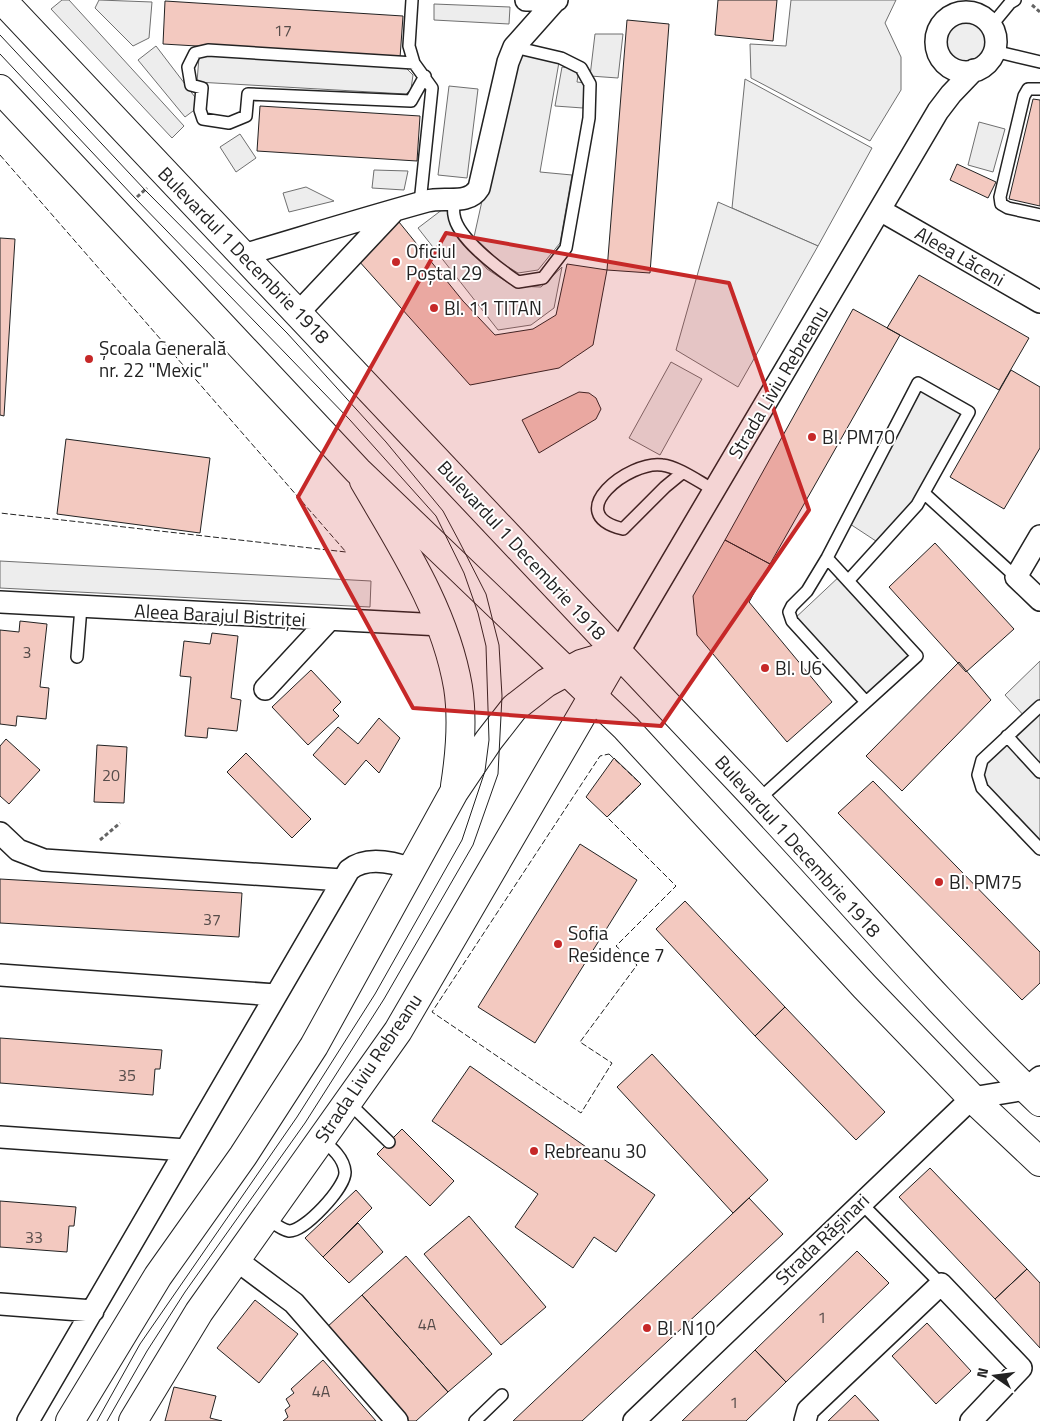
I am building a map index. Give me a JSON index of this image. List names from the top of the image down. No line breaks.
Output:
{"streets":{"main road":["Bulevardul 1 Decembrie 1918","Strada Liviu Rebreanu"],"street":["Aleea Lăceni","Aleea Barajul Bistriței","Strada Rășinari"]},"crossings":[["Bulevardul 1 Decembrie 1918","Strada Liviu Rebreanu"],["Aleea Lăceni","Strada Liviu Rebreanu"]],"places":["Oficiul Poștal 29","Bl. 11 TITAN","Școala Generală nr. 22 \"Mexic\"","Bl. PM70","Bl. U6","Bl. PM75","Sofia Residence 7","Rebreanu 30","Bl. N10"],"house_numbers":["17","3","20","37","35","33","1","4A","4A","1"],"north":"left"}
